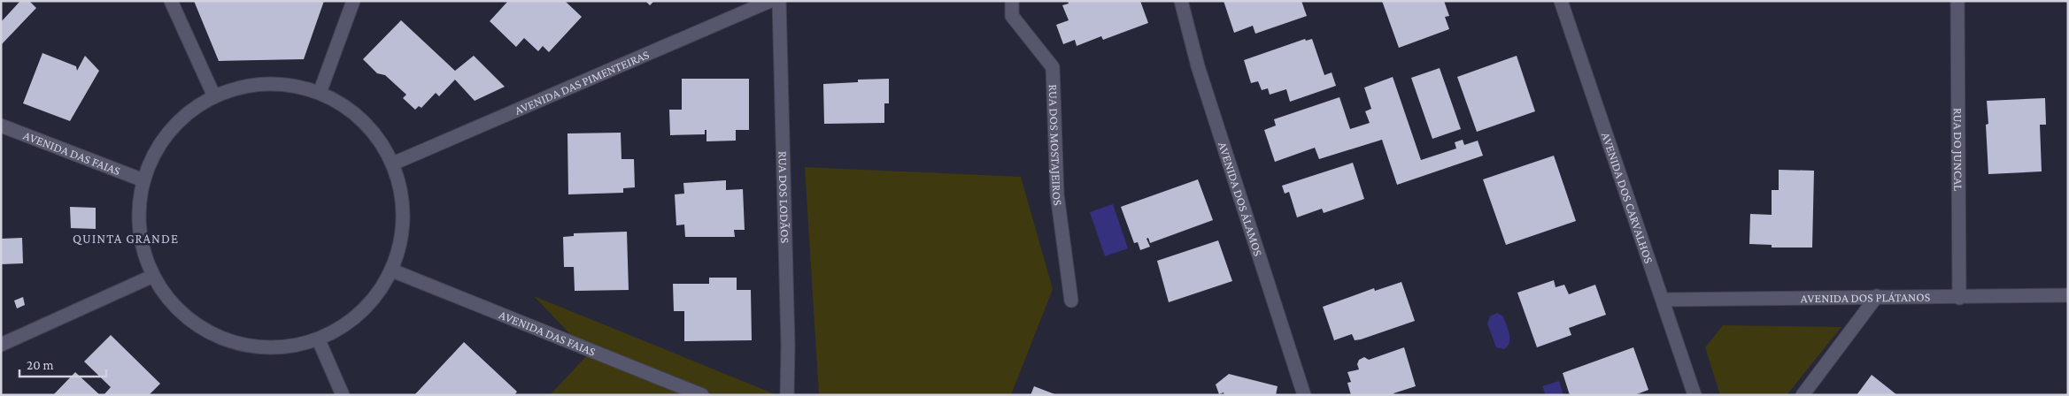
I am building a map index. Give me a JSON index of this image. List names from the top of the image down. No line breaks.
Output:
{"streets":{"street":["AVENIDA DAS PIMENTEIRAS","RUA DOS MOSTAJEIROS","RUA DO JUNCAL","AVENIDA DAS FAIAS","RUA DOS LODÃOS","AVENIDA DOS CARVALHOS","AVENIDA DOS ÁLAMOS","AVENIDA DOS PLÁTANOS"]},"crossings":[["RUA DO JUNCAL","AVENIDA DOS PLÁTANOS"],["AVENIDA DOS CARVALHOS","AVENIDA DOS PLÁTANOS"]],"districts":["QUINTA GRANDE"],"scale_bar":"20 m"}
